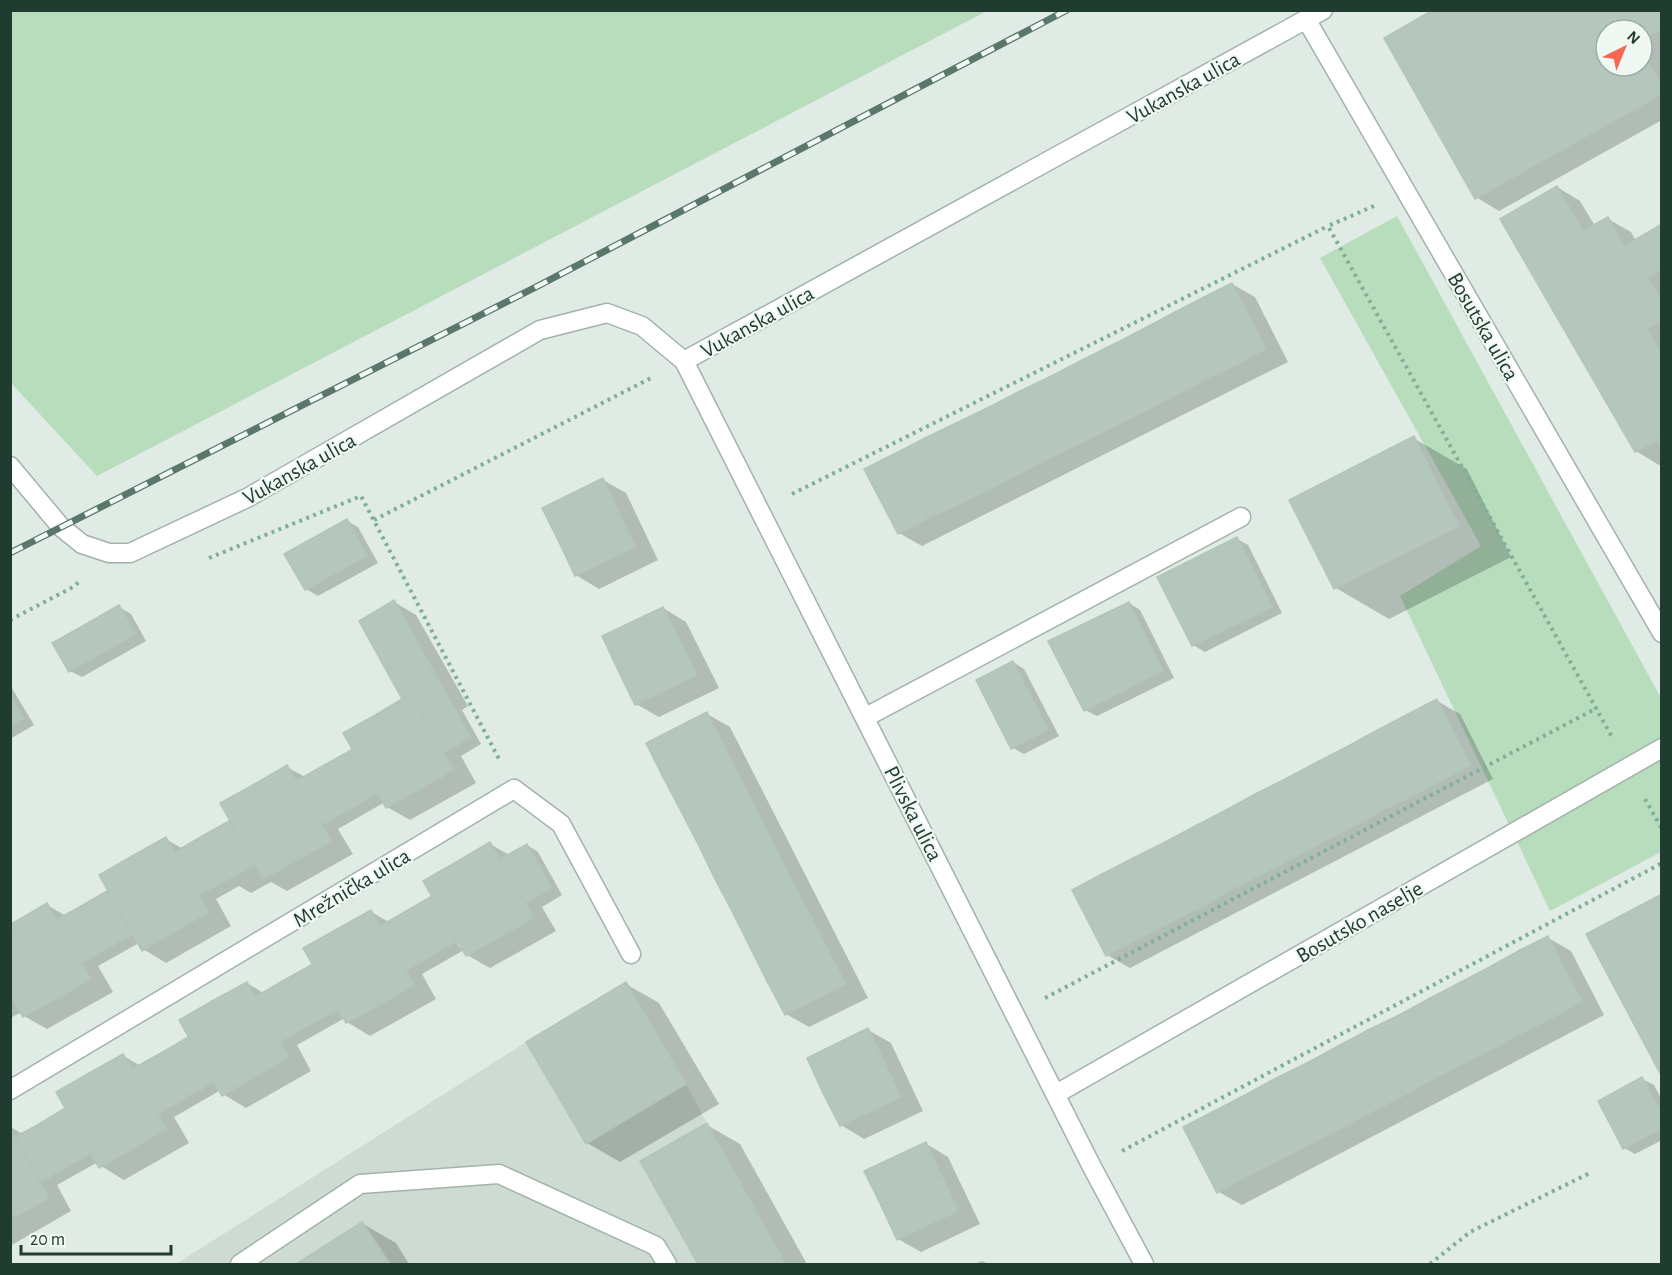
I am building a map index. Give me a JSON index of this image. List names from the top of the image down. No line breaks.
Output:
{"streets":{"street":["Vukanska ulica","Bosutska ulica","Plivska ulica","Mrežnička ulica","Bosutsko naselje"]},"crossings":[["Vukanska ulica","Bosutska ulica"],["Vukanska ulica","Plivska ulica"],["Plivska ulica","Bosutsko naselje"]],"scale_bar":"20 m","north":"top right"}
